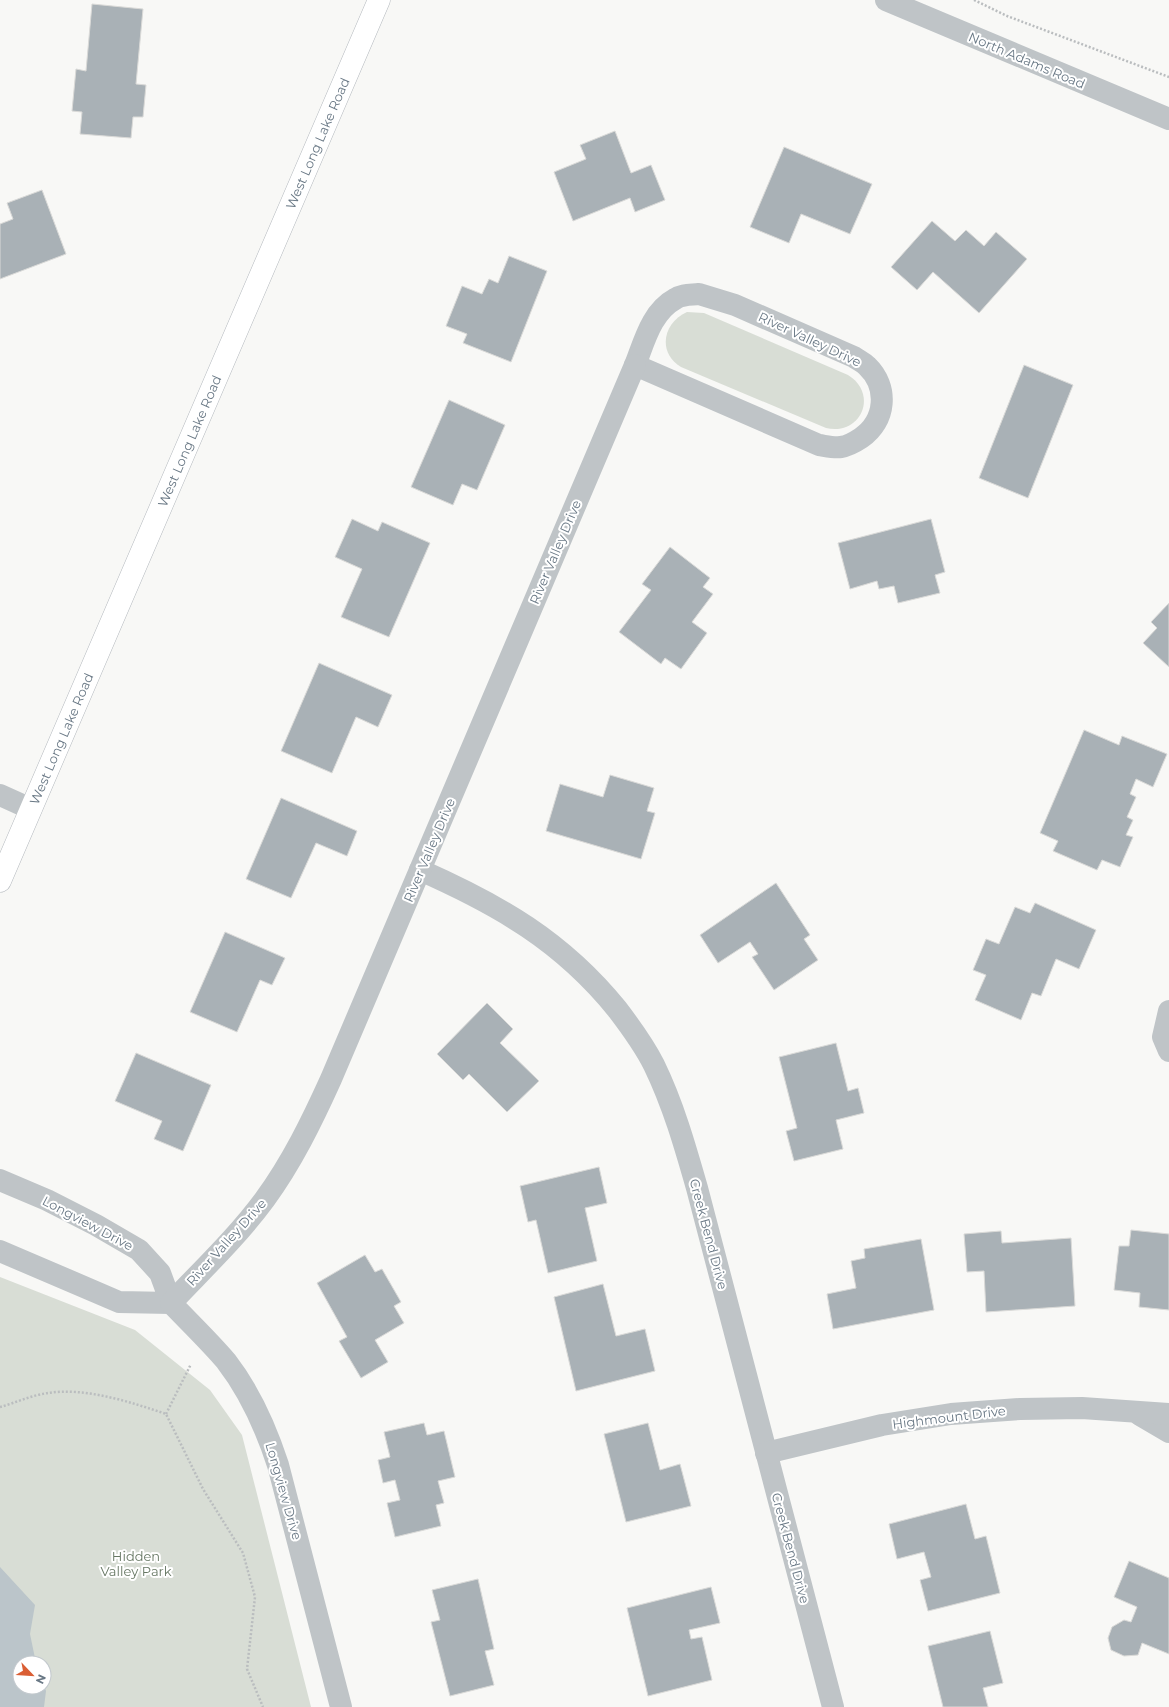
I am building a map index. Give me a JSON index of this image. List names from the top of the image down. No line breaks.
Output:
{"streets":{"main road":["West Long Lake Road"],"street":["North Adams Road","River Valley Drive","Longview Drive","Creek Bend Drive","Highmount Drive"]},"crossings":[["River Valley Drive","Longview Drive"],["River Valley Drive","Creek Bend Drive"],["Creek Bend Drive","Highmount Drive"]],"parks":["Hidden Valley Park"],"north":"bottom right"}
